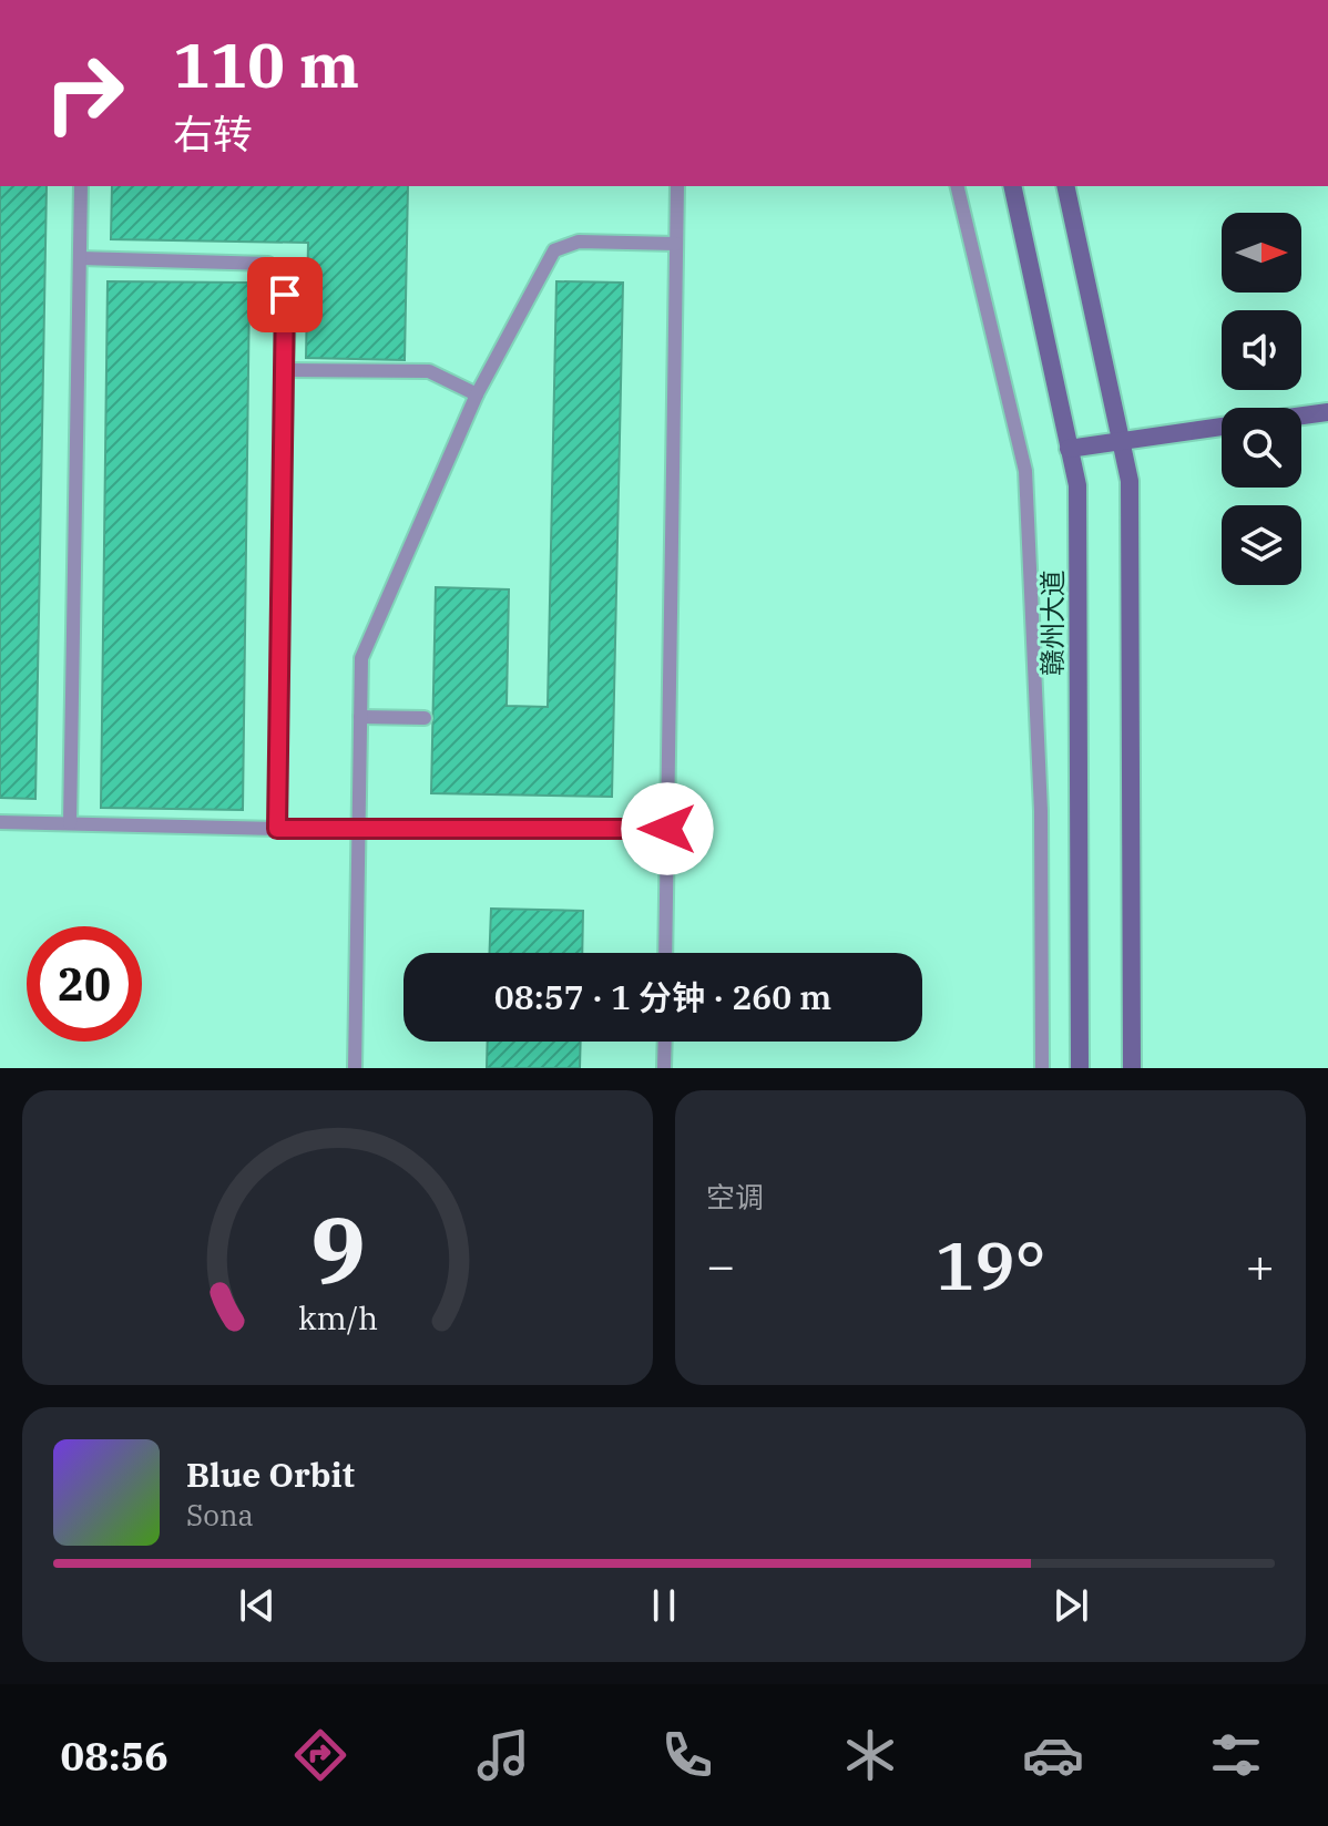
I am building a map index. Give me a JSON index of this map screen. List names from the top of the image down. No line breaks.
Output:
{"streets":{"main road":["赣州大道"]},"north":"right","page":{"turn":["110 m","右转"],"limit":"20","trip":"08:57 · 1 分钟 · 260 m","tile":"空调","heat":["−","19°","+"],"song":["Blue Orbit","Sona"],"tabs":"08:56","gauge":["9","km/h"]}}
